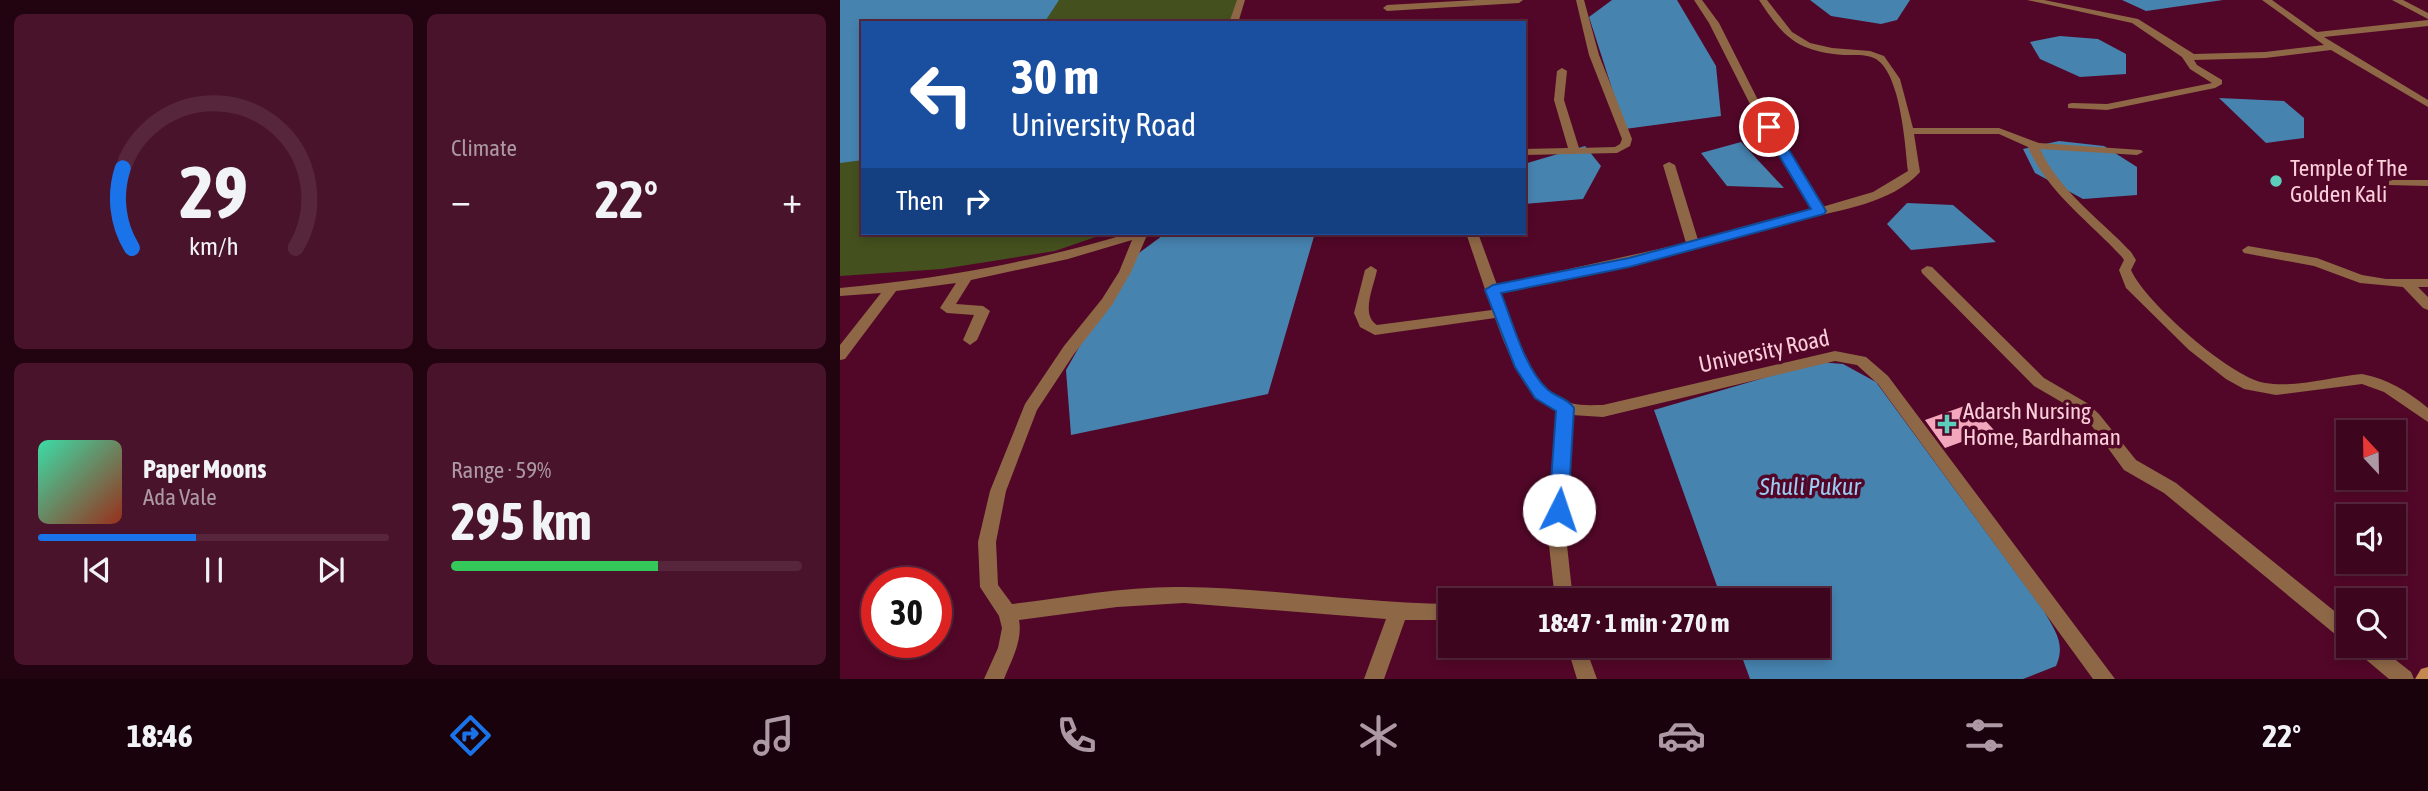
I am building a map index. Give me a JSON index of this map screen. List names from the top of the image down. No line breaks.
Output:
{"streets":{"street":["University Road"]},"water":["Shuli Pukur"],"places":{"other":["Temple of The Golden Kali"],"health":["Adarsh Nursing Home, Bardhaman"]},"north":"top","page":{"tile":["Climate",["Range · 59%","295 km"]],"turn":["30 m","University Road"],"then":"Then","heat":["−","22°","+"],"song":["Paper Moons","Ada Vale"],"limit":"30","trip":"18:47 · 1 min · 270 m","tabs":["18:46","22°"],"gauge":["29","km/h"]}}
